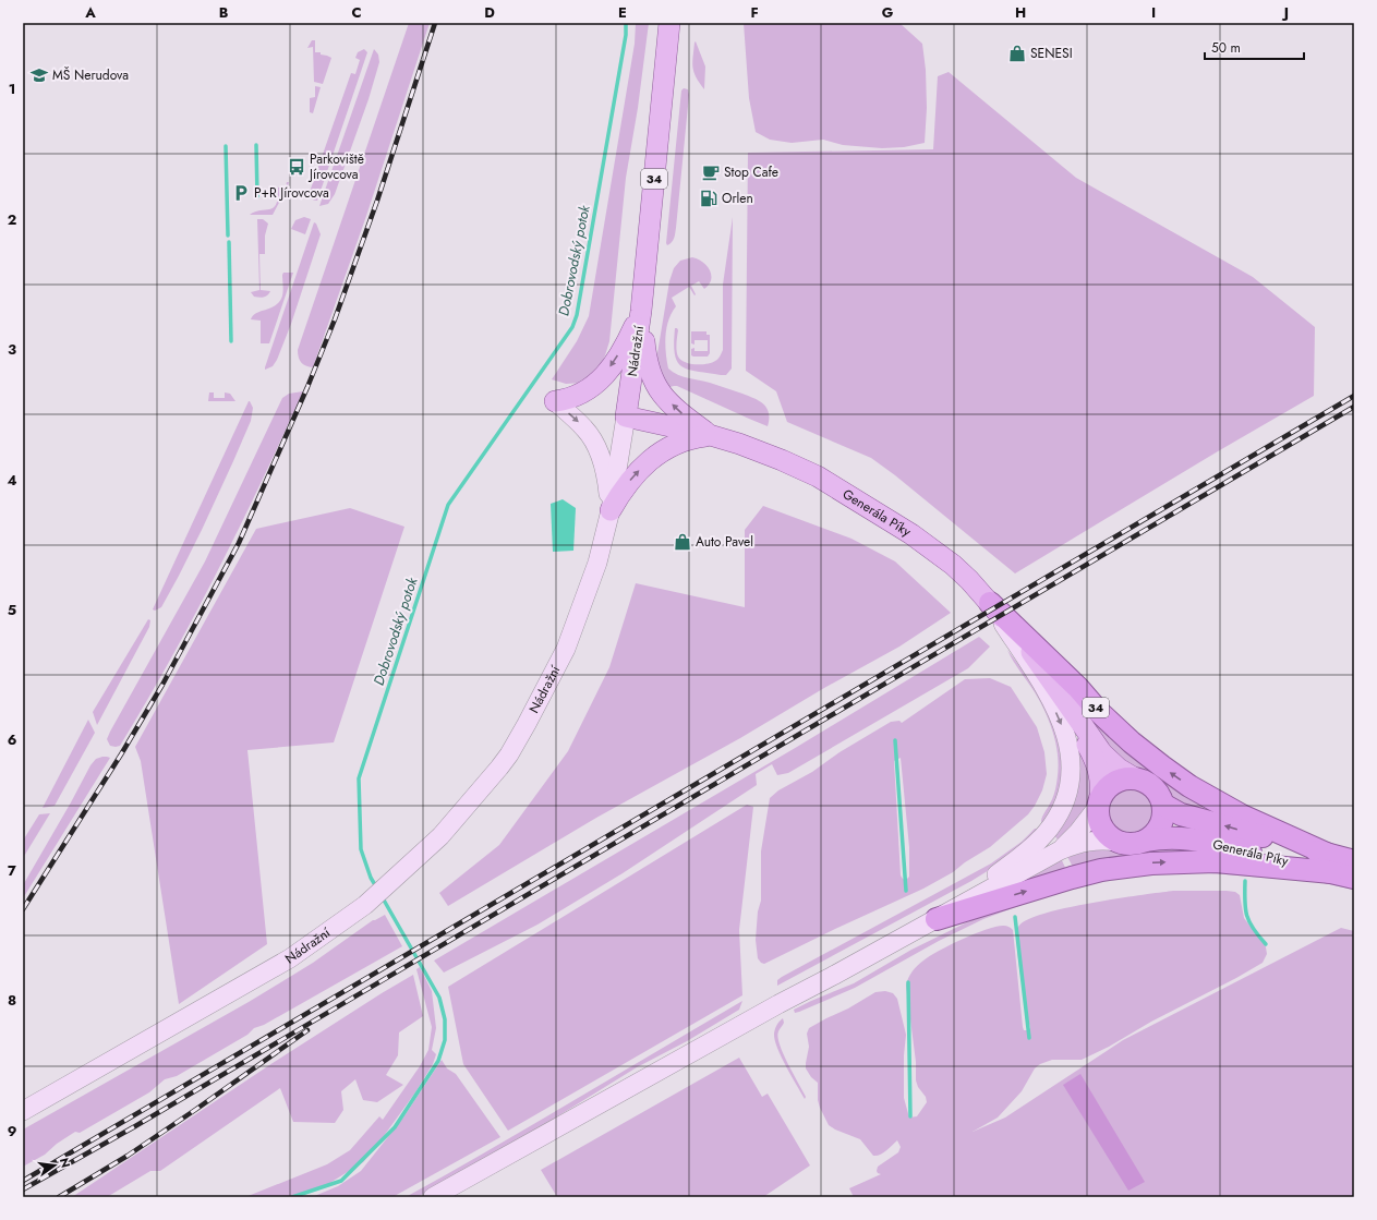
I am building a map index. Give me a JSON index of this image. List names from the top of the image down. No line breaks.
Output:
{"streets":{"highway":["34","Generála Píky"],"main road":["Nádražní"]},"crossings":[["34","Generála Píky"],["Nádražní","Generála Píky"]],"water":["Dobrovodský potok"],"places":{"shop":["SENESI","Auto Pavel"],"school or university":["MŠ Nerudova"],"bus stop":["Parkoviště Jírovcova"],"cafe":["Stop Cafe"],"parking":["P+R Jírovcova"],"fuel station":["Orlen"]},"scale_bar":"50 m","north":"right","grid":{"columns":["A","B","C","D","E","F","G","H","I","J"],"rows":["1","2","3","4","5","6","7","8","9"]}}
